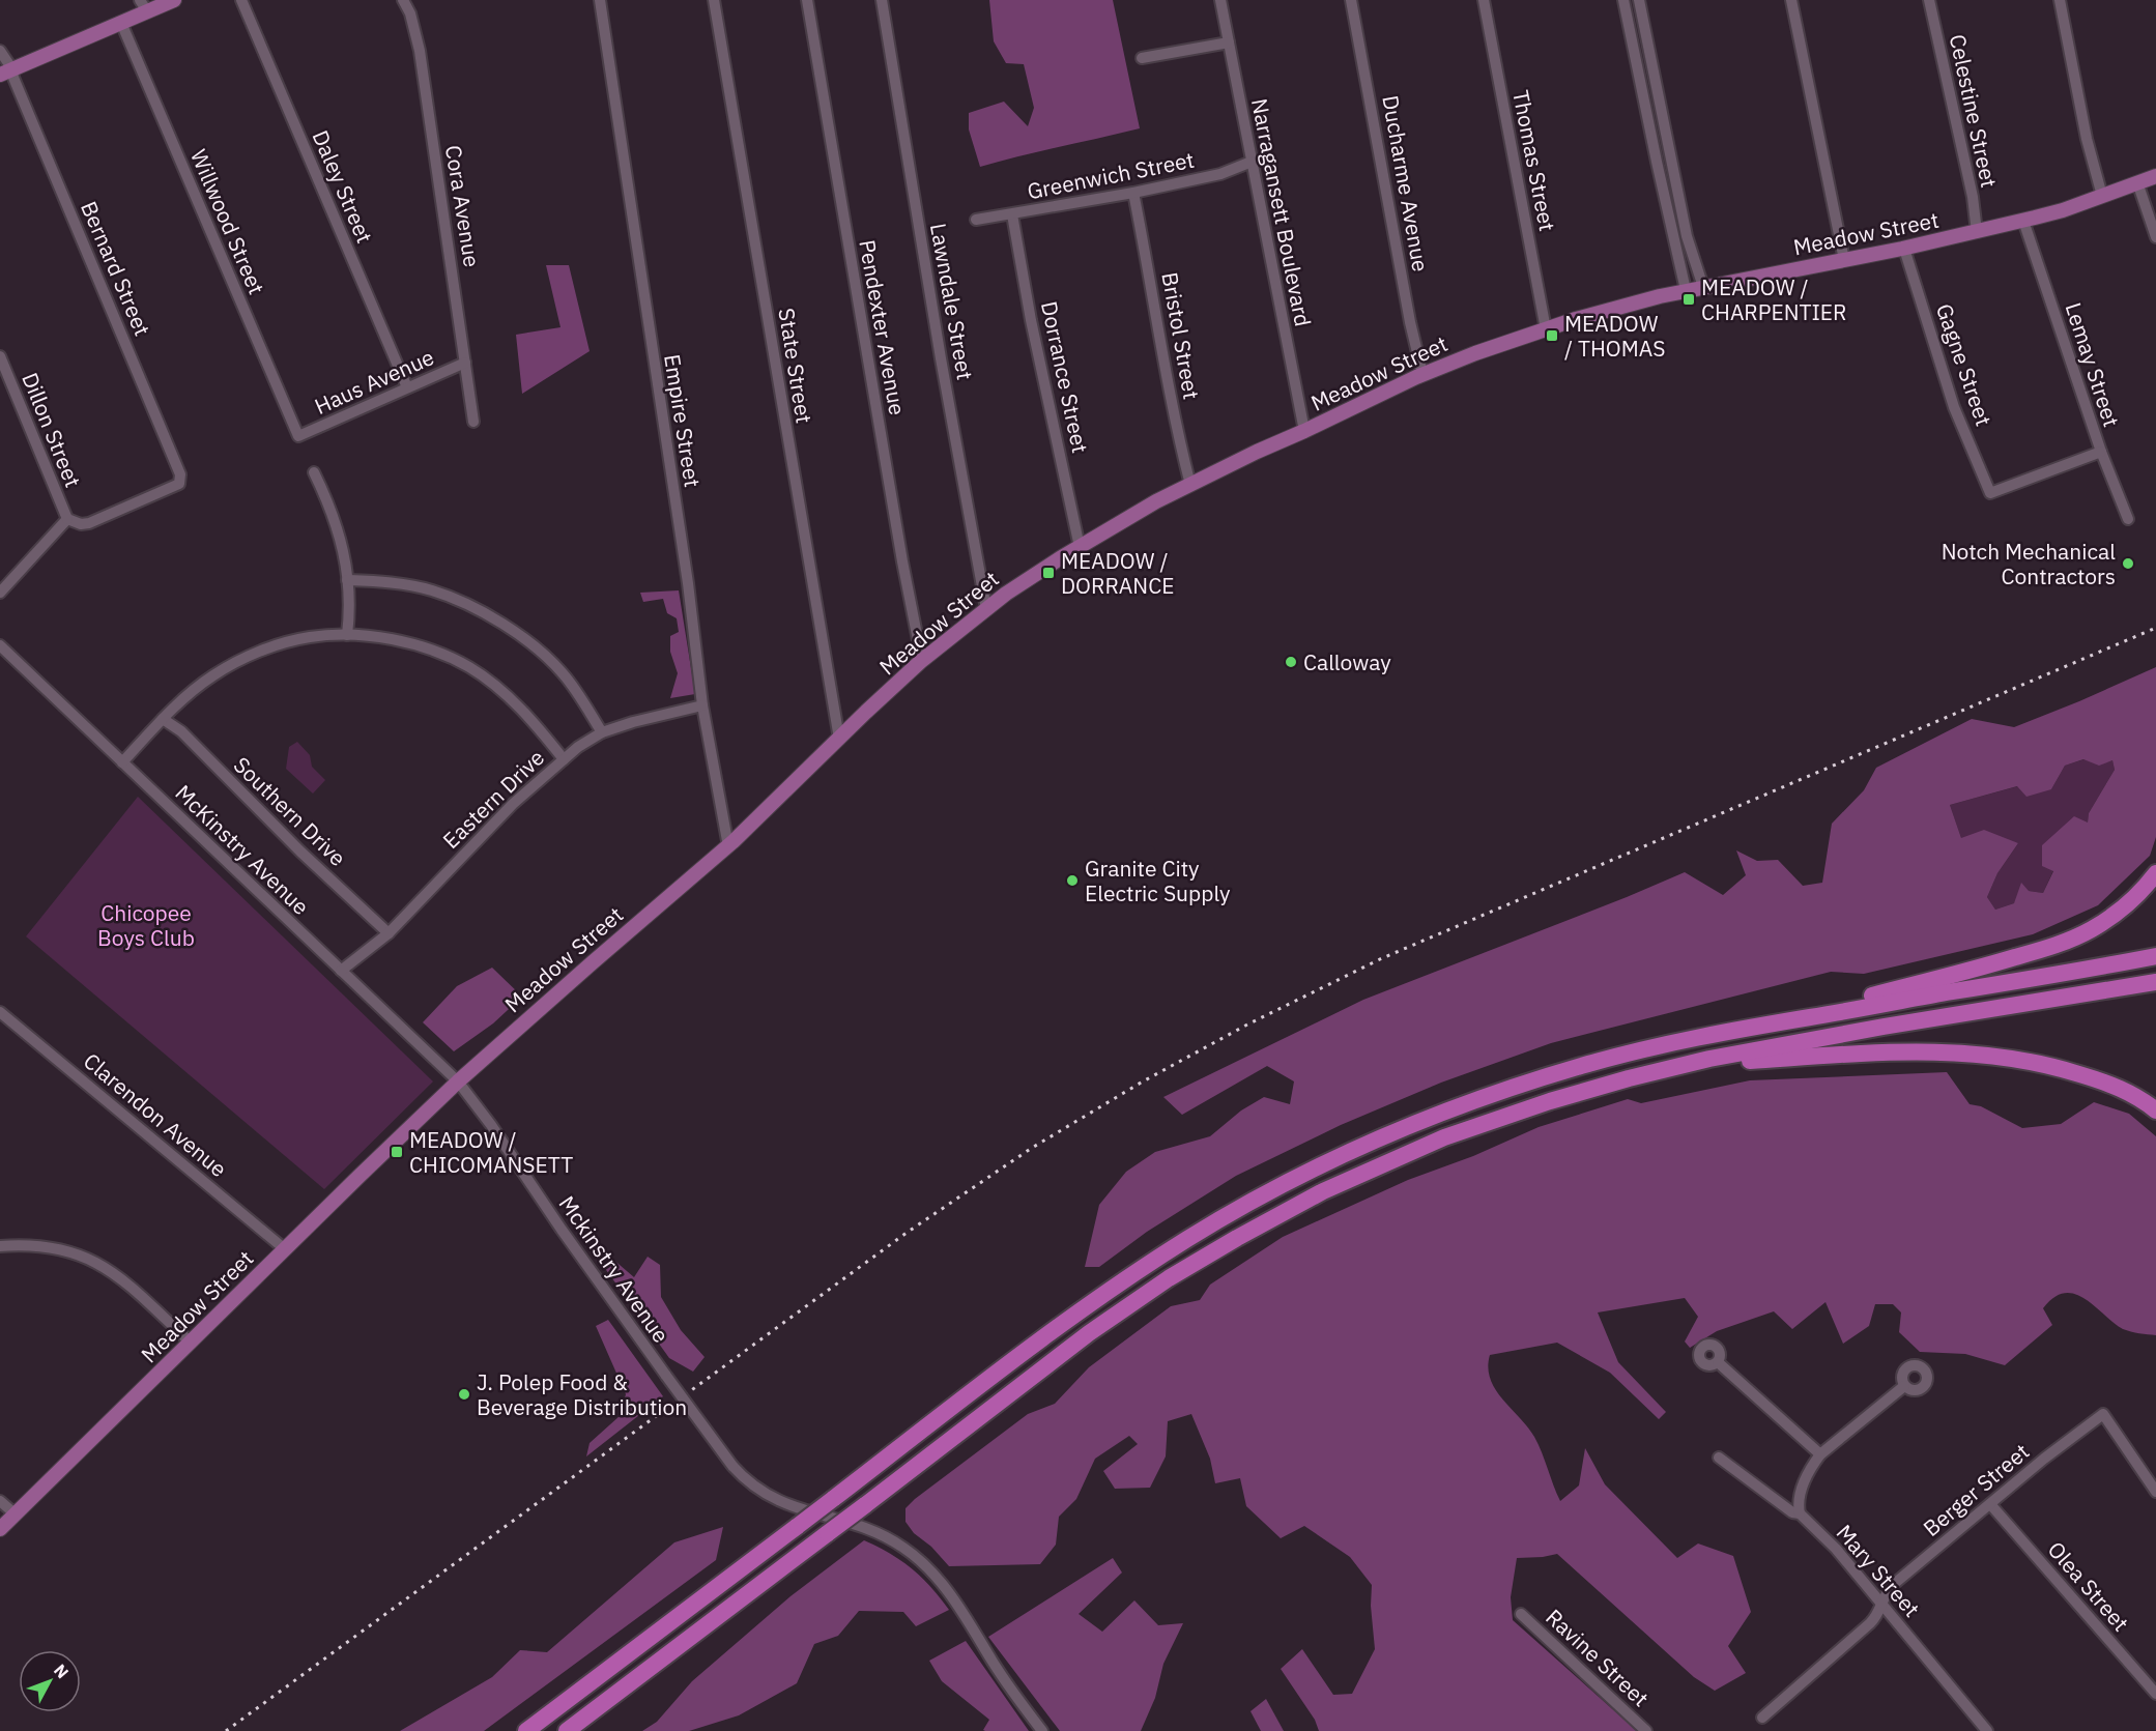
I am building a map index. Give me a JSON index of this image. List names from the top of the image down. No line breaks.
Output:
{"streets":{"main road":["Meadow Street"],"street":["Celestine Street","Thomas Street","Greenwich Street","Ducharme Avenue","Daley Street","Cora Avenue","Narragansett Boulevard","Willwood Street","Bernard Street","Lawndale Street","Pendexter Avenue","Bristol Street","Gagne Street","Lemay Street","State Street","Dorrance Street","Haus Avenue","Empire Street","Dillon Street","Eastern Drive","Southern Drive","McKinstry Avenue","Clarendon Avenue","Mckinstry Avenue","Berger Street","Mary Street","Olea Street","Ravine Street"]},"crossings":[["Celestine Street","Meadow Street"],["Thomas Street","Meadow Street"],["Greenwich Street","Narragansett Boulevard"],["Greenwich Street","Bristol Street"],["Greenwich Street","Dorrance Street"],["Ducharme Avenue","Meadow Street"],["Daley Street","Haus Avenue"],["Cora Avenue","Haus Avenue"],["Narragansett Boulevard","Meadow Street"],["Willwood Street","Haus Avenue"],["Meadow Street","Lawndale Street"],["Meadow Street","Pendexter Avenue"],["Meadow Street","Bristol Street"],["Meadow Street","Gagne Street"],["Meadow Street","Lemay Street"],["Meadow Street","State Street"],["Meadow Street","Dorrance Street"],["Meadow Street","Empire Street"],["Meadow Street","McKinstry Avenue"],["Meadow Street","Clarendon Avenue"],["Meadow Street","Mckinstry Avenue"],["Bernard Street","Dillon Street"],["Gagne Street","Lemay Street"],["Empire Street","Eastern Drive"],["Eastern Drive","Southern Drive"],["Eastern Drive","McKinstry Avenue"],["McKinstry Avenue","Mckinstry Avenue"],["Berger Street","Mary Street"],["Berger Street","Olea Street"]],"parks":["Chicopee Boys Club"],"places":{"transit":["MEADOW / CHARPENTIER","MEADOW / THOMAS","MEADOW / DORRANCE","MEADOW / CHICOMANSETT"],"other":["Notch Mechanical Contractors","Calloway","Granite City Electric Supply","J. Polep Food & Beverage Distribution"]},"north":"top right"}
